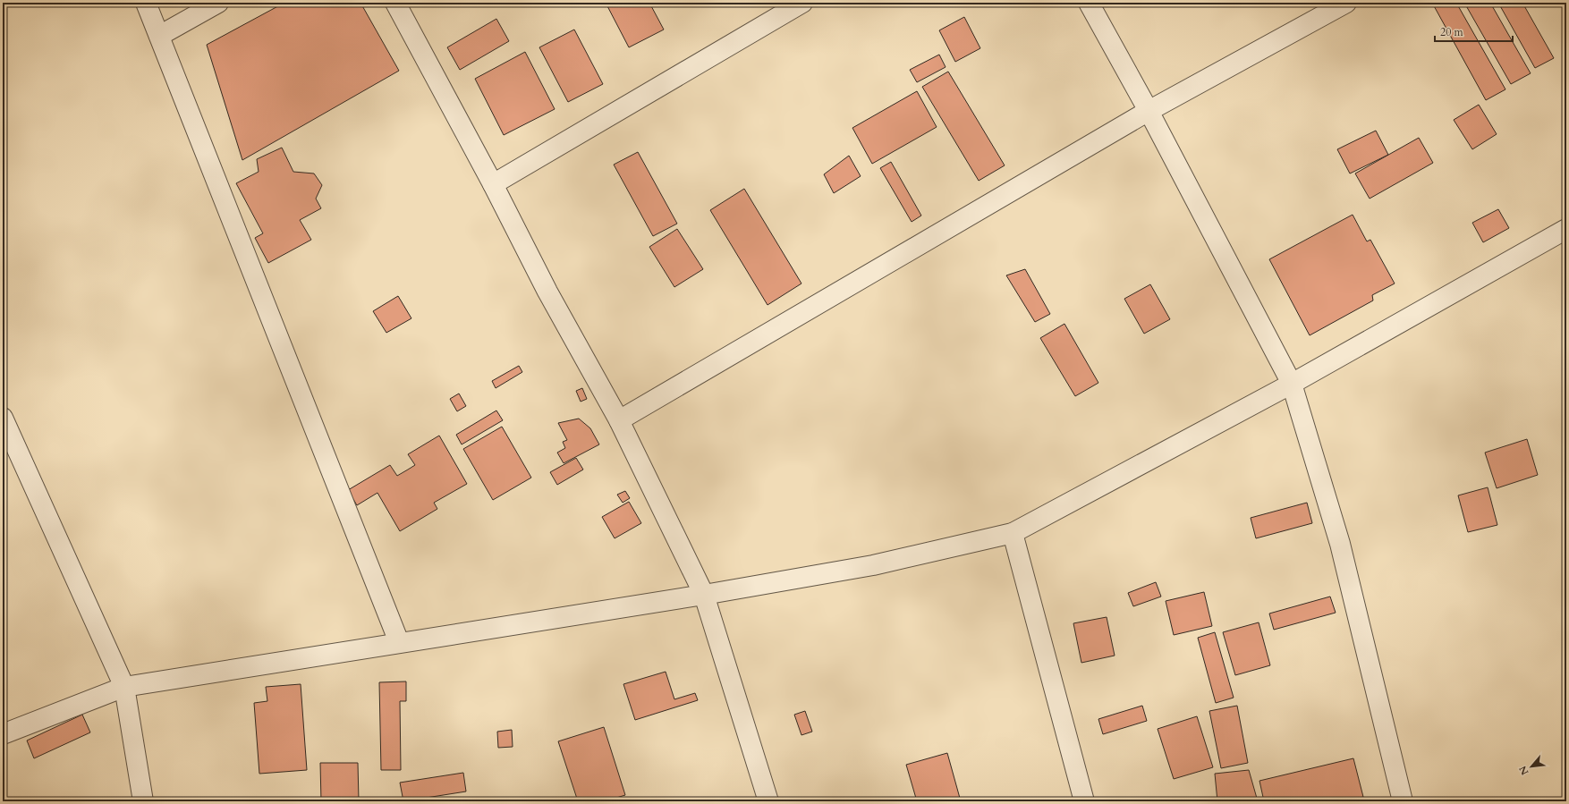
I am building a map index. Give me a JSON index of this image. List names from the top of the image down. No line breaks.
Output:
{"scale_bar":"20 m","north":"bottom left"}
